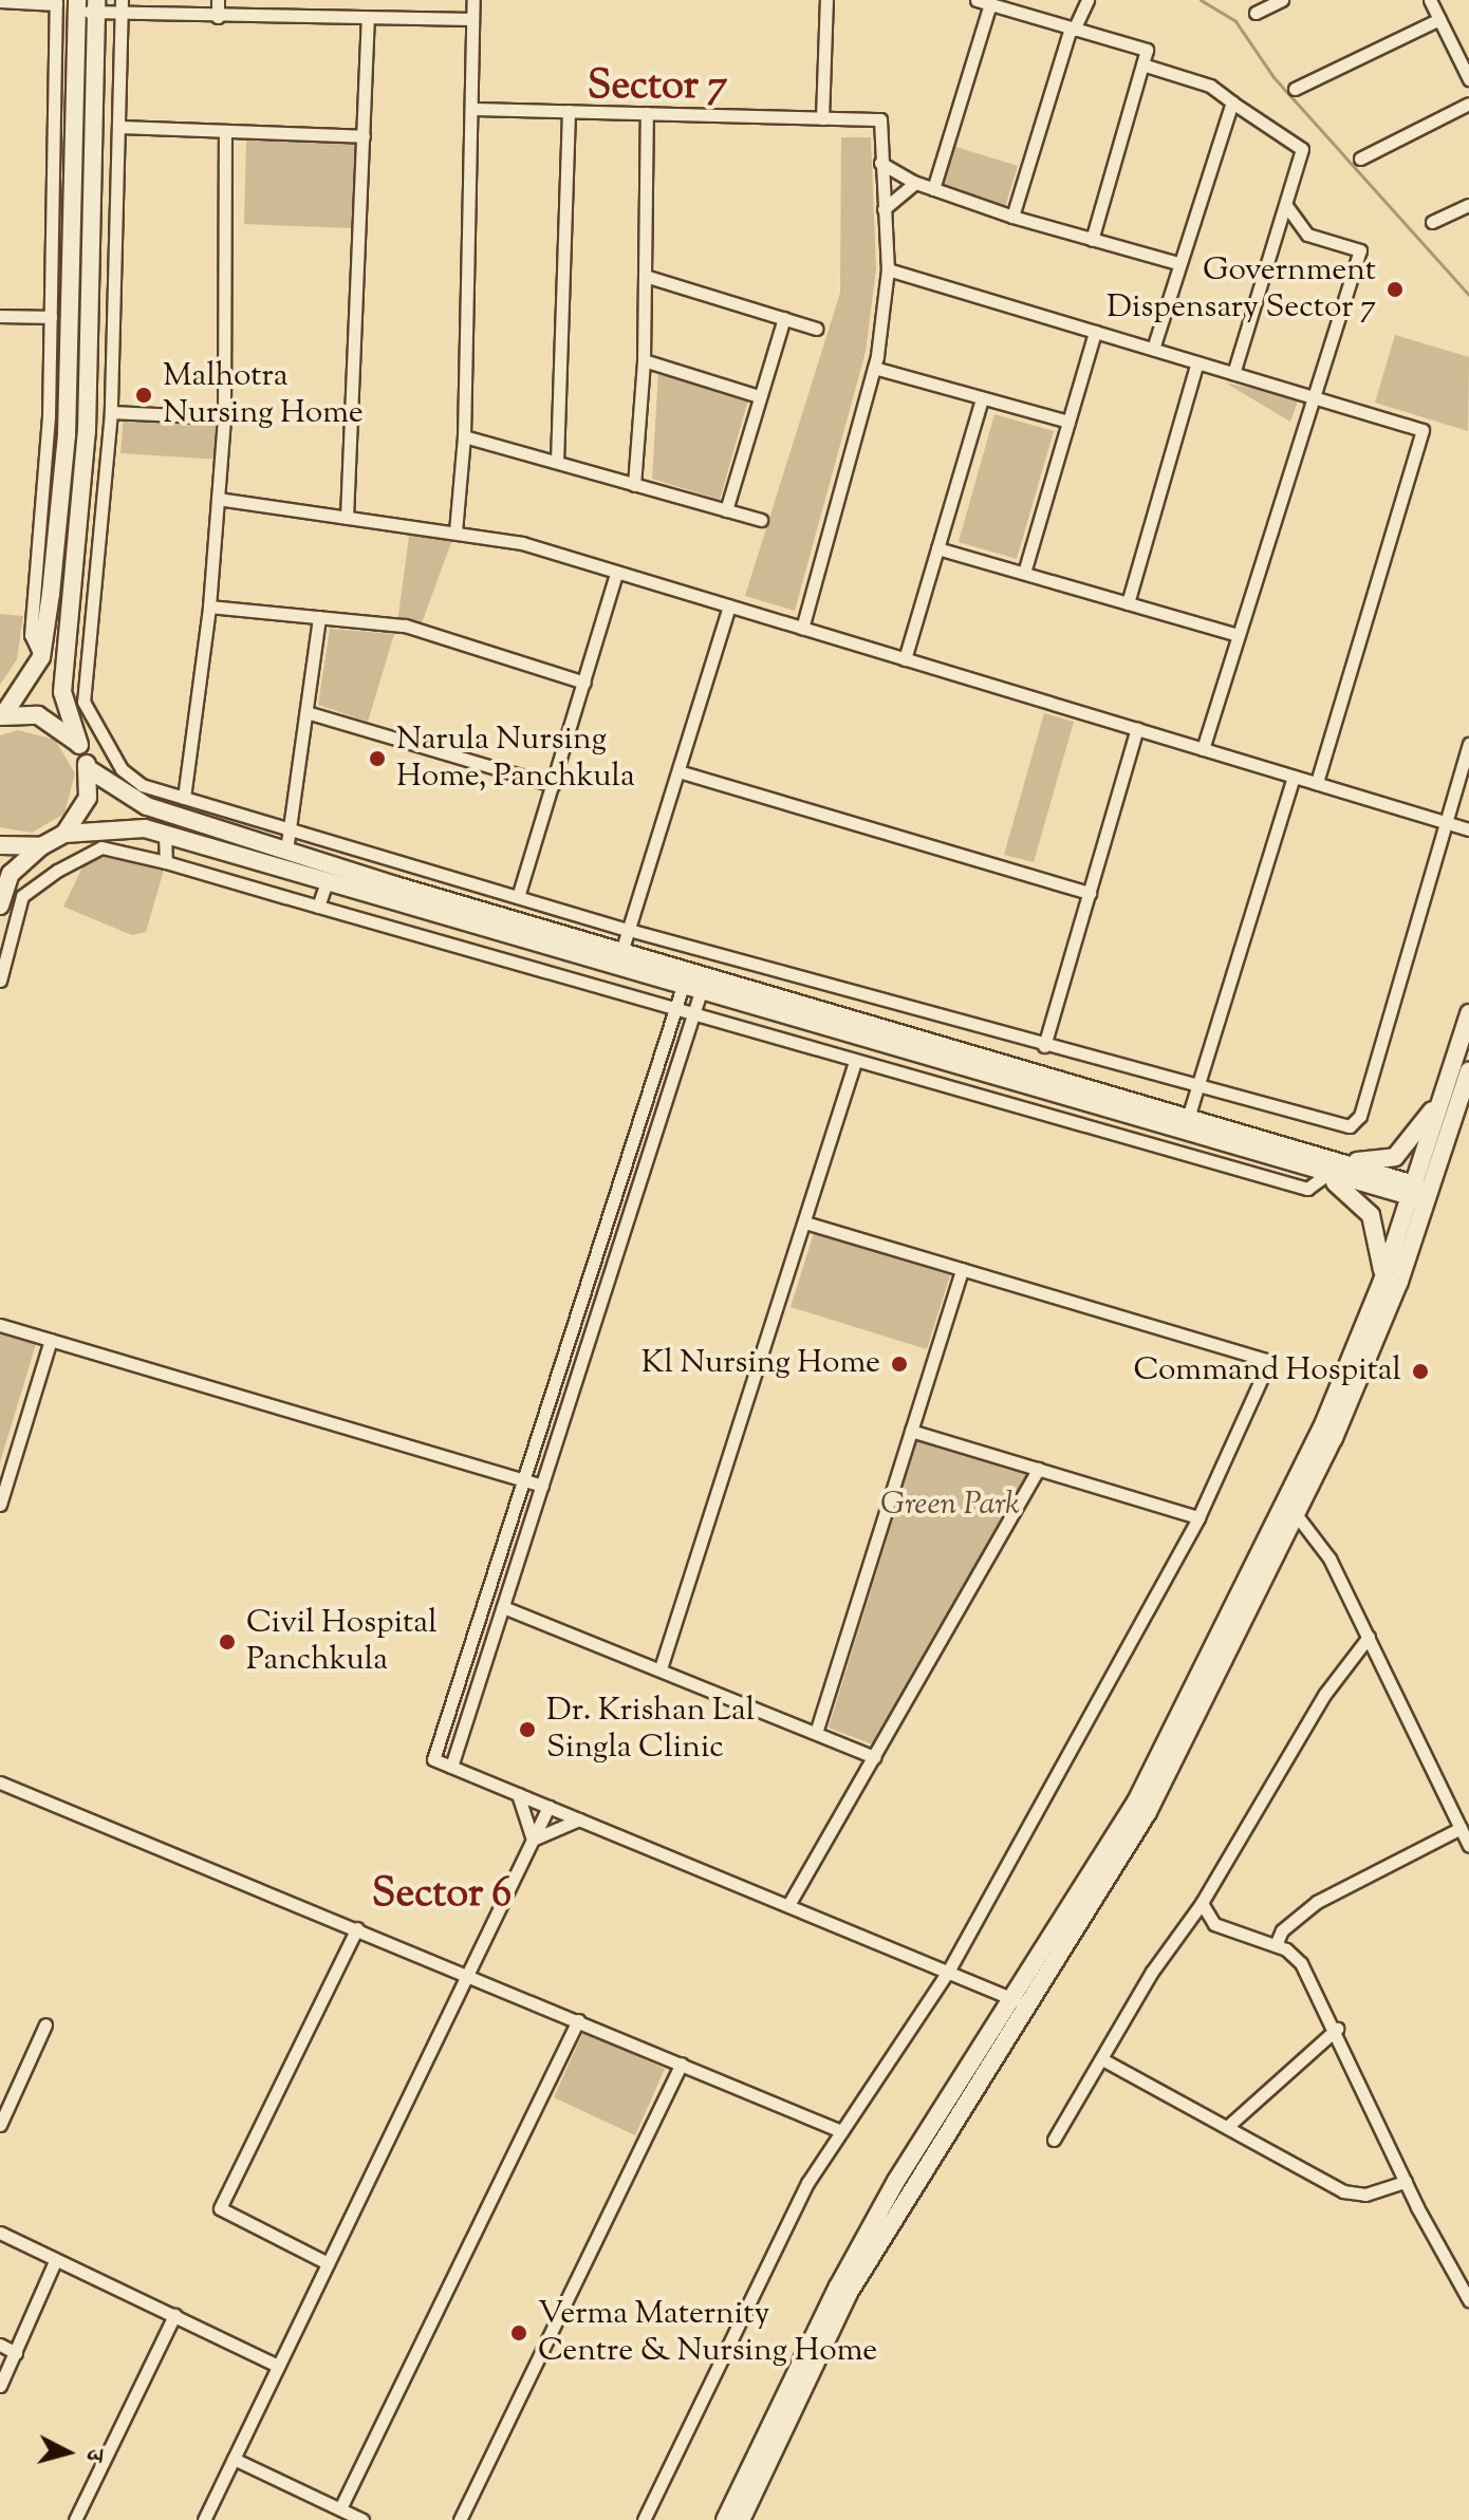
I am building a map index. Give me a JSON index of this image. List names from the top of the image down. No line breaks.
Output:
{"districts":["Sector 7","Sector 6"],"parks":["Green Park"],"places":["Government Dispensary Sector 7","Malhotra Nursing Home","Narula Nursing Home, Panchkula","Kl Nursing Home","Command Hospital","Civil Hospital Panchkula","Dr. Krishan Lal Singla Clinic","Verma Maternity Centre & Nursing Home"],"north":"right"}
